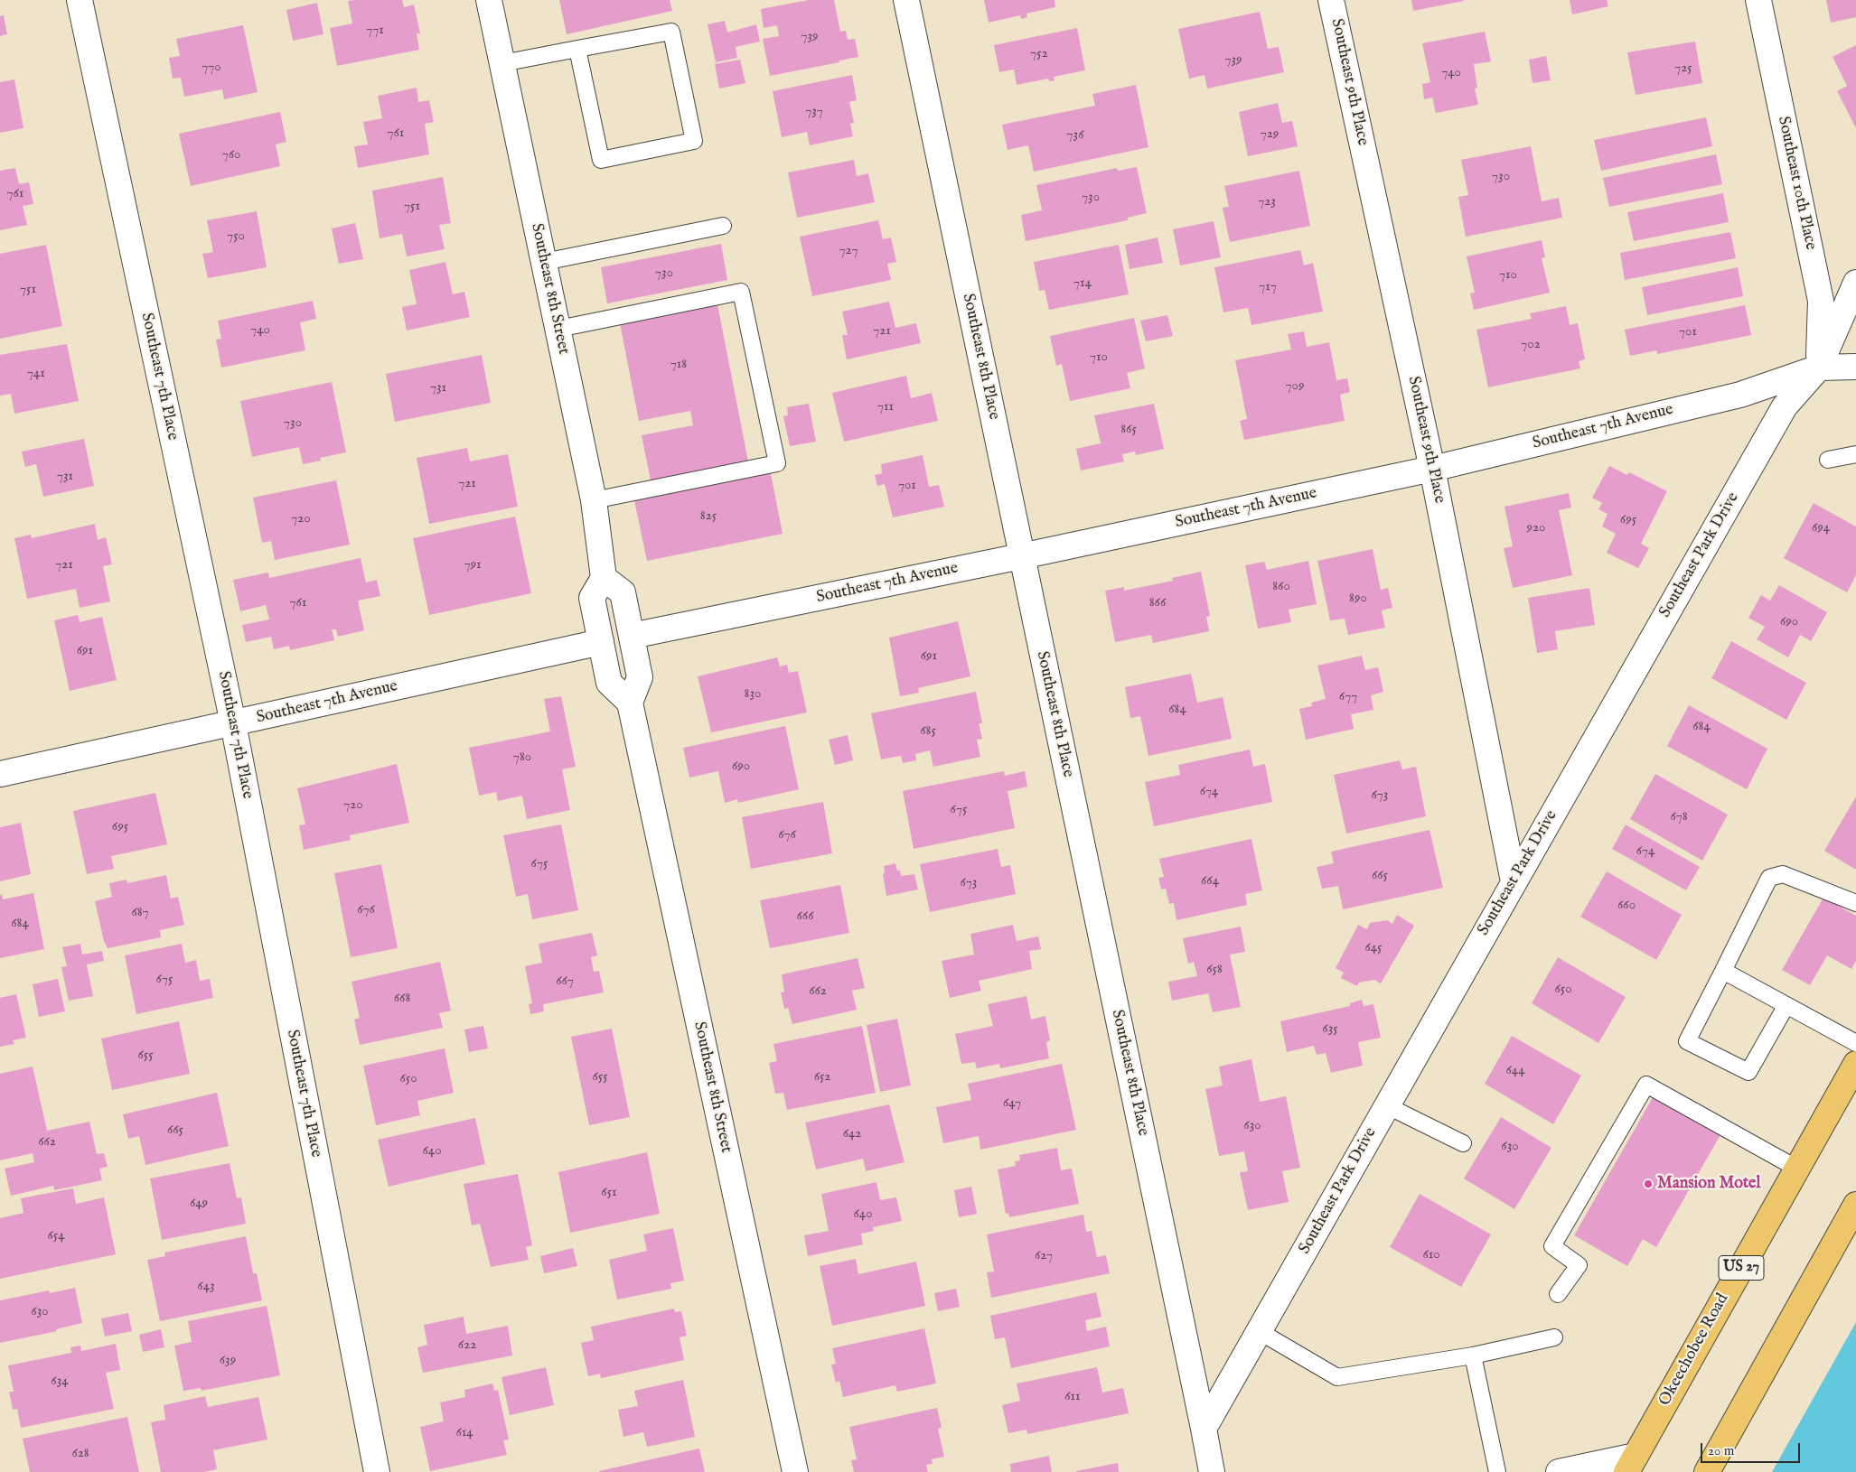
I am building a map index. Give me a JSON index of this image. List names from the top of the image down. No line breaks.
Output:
{"streets":{"highway":["US 27","Okeechobee Road"],"street":["Southeast 9th Place","Southeast 10th Place","Southeast 8th Street","Southeast 8th Place","Southeast 7th Place","Southeast 7th Avenue","Southeast Park Drive"]},"crossings":[["Southeast 9th Place","Southeast 7th Avenue"],["Southeast 9th Place","Southeast Park Drive"],["Southeast 10th Place","Southeast 7th Avenue"],["Southeast 10th Place","Southeast Park Drive"],["Southeast 8th Place","Southeast 7th Avenue"],["Southeast 8th Place","Southeast Park Drive"],["Southeast 7th Place","Southeast 7th Avenue"],["Southeast 7th Avenue","Southeast Park Drive"]],"places":["Mansion Motel"],"house_numbers":["771","739","752","739","770","725","740","737","761","729","736","760","730","761","730","723","751","750","727","730","710","714","717","751","740","721","701","702","710","718","741","709","731","711","730","865","731","721","701","825","720","695","920","694","721","791","860","890","761","866","690","691","691","830","677","684","684","685","780","690","674","673","720","675","678","695","676","674","675","665","664","673","660","676","687","666","684","645","658","675","667","650","662","668","635","655","644","655","652","650","647","630","665","642","662","630","640","651","649","640","654","610","627","643","630","622","639","634","611","614","628"],"scale_bar":"20 m"}
